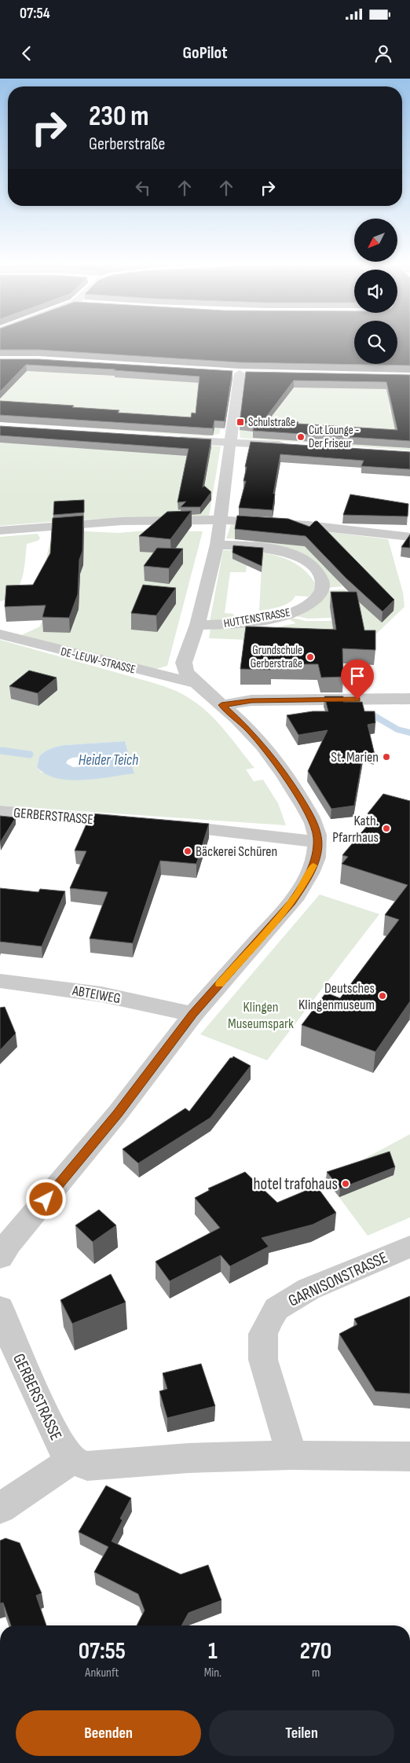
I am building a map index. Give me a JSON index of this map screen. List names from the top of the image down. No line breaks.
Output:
{"streets":{"street":["HUTTENSTRASSE","DE-LEUW-STRASSE","GERBERSTRASSE","ABTEIWEG","GARNISONSTRASSE"]},"water":["Heider Teich"],"parks":["Klingen Museumspark"],"places":{"transit":["Schulstraße"],"other":["Cut Lounge - Der Friseur","Grundschule Gerberstraße","St. Marien","Kath. Pfarrhaus","Bäckerei Schüren","Deutsches Klingenmuseum","hotel trafohaus"]},"north":"bottom left","page":{"status":"07:54","header":"GoPilot","turn":["230 m","Gerberstraße"],"eta":["07:55","Ankunft","1","Min.","270","m"],"buttons":["Beenden","Teilen"]}}
